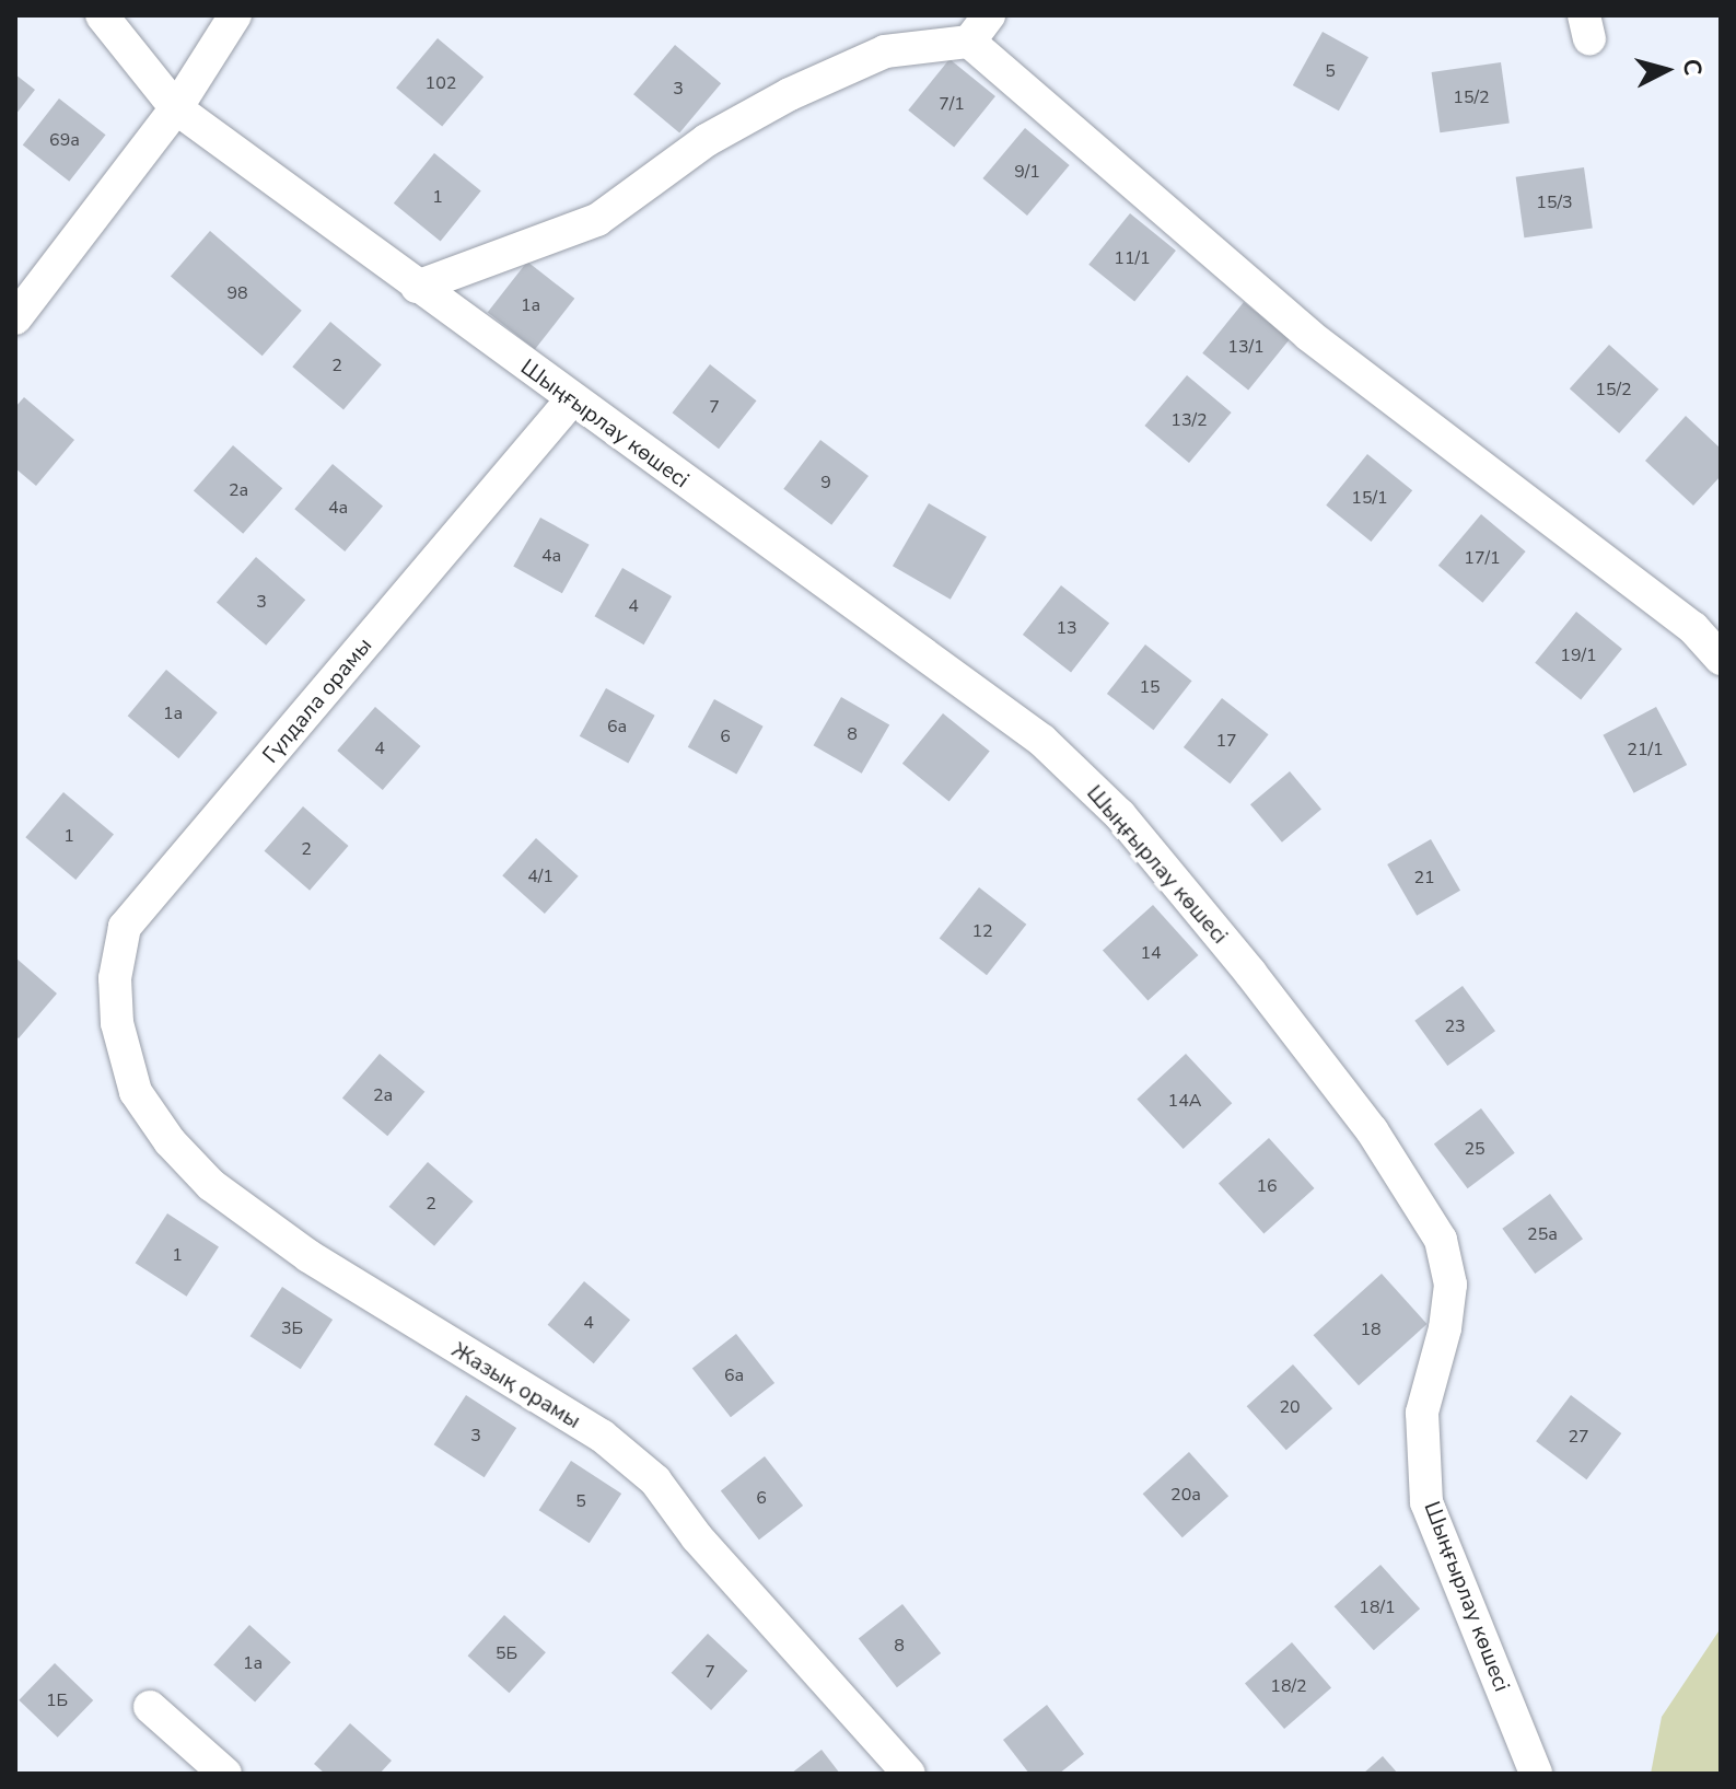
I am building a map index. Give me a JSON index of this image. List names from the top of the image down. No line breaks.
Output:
{"streets":{"street":["Шыңғырлау көшесі","Гүлдала орамы","Жазық орамы"]},"crossings":[["Шыңғырлау көшесі","Гүлдала орамы"],["Гүлдала орамы","Жазық орамы"]],"house_numbers":["5","102","3","15/2","7/1","69а","9/1","1","15/3","11/1","98","1а","13/1","2","15/2","7","13/2","9","2а","15/1","4а","4а","17/1","3","4","13","19/1","15","1а","6а","8","6","17","4","21/1","1","2","4/1","21","12","14","23","2а","14А","25","16","2","25а","1","4","3Б","18","6а","20","3","27","20а","6","5","18/1","8","5Б","1а","7","18/2","1Б"],"north":"right"}
